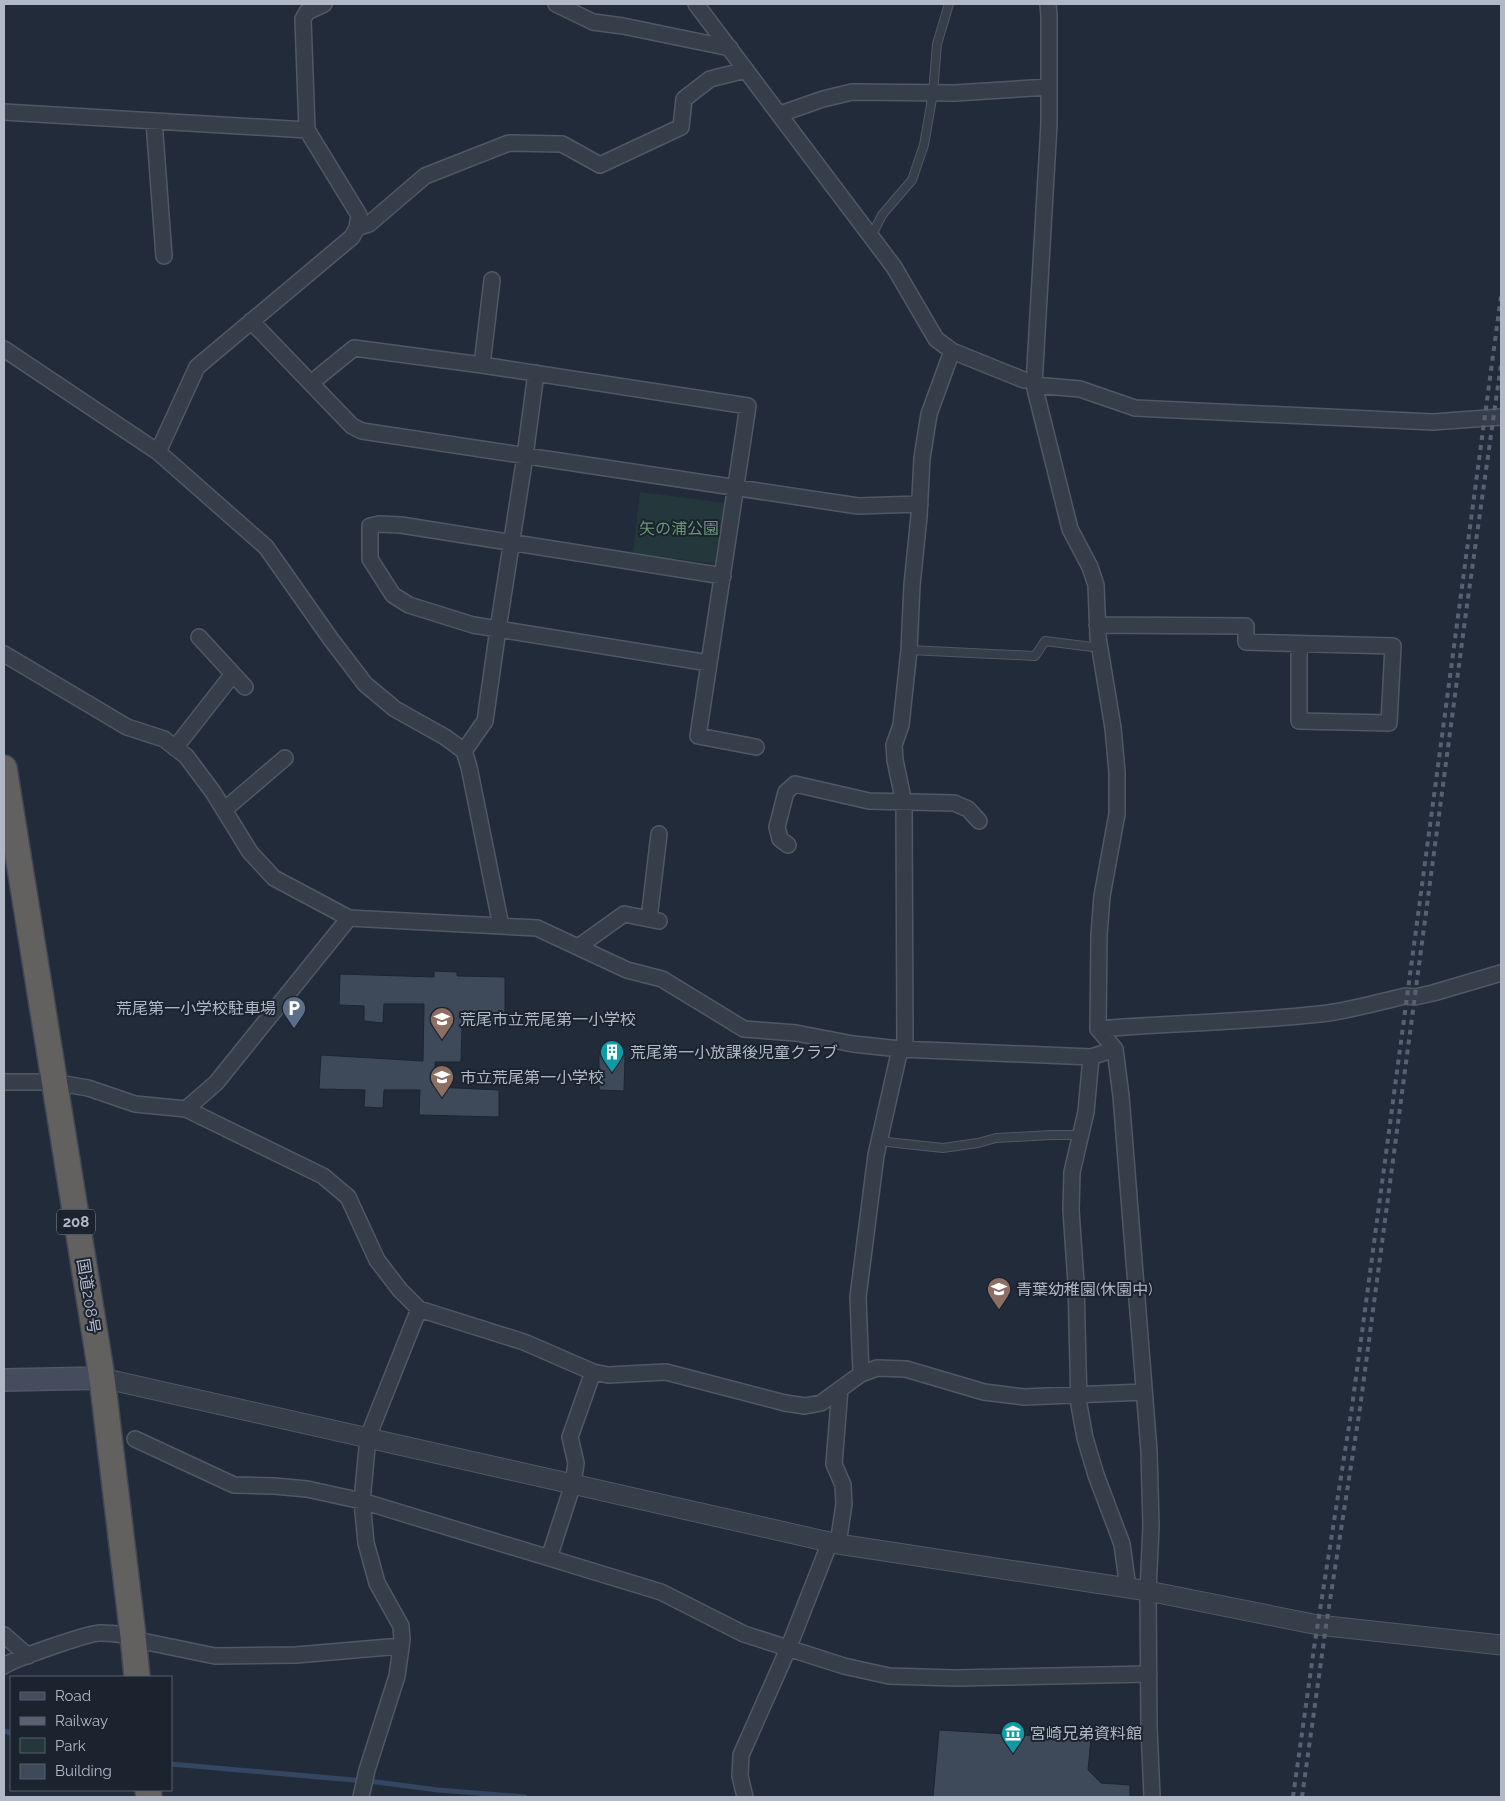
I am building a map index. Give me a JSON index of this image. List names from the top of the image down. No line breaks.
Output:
{"streets":{"highway":["208","国道208号"]},"parks":["矢の浦公園"],"places":{"parking":["荒尾第一小学校駐車場"],"school or university":["荒尾市立荒尾第一小学校","市立荒尾第一小学校","青葉幼稚園(休園中)"],"building":["荒尾第一小放課後児童クラブ"],"museum":["宮崎兄弟資料館"]},"legend":["Road","Railway","Park","Building"]}
